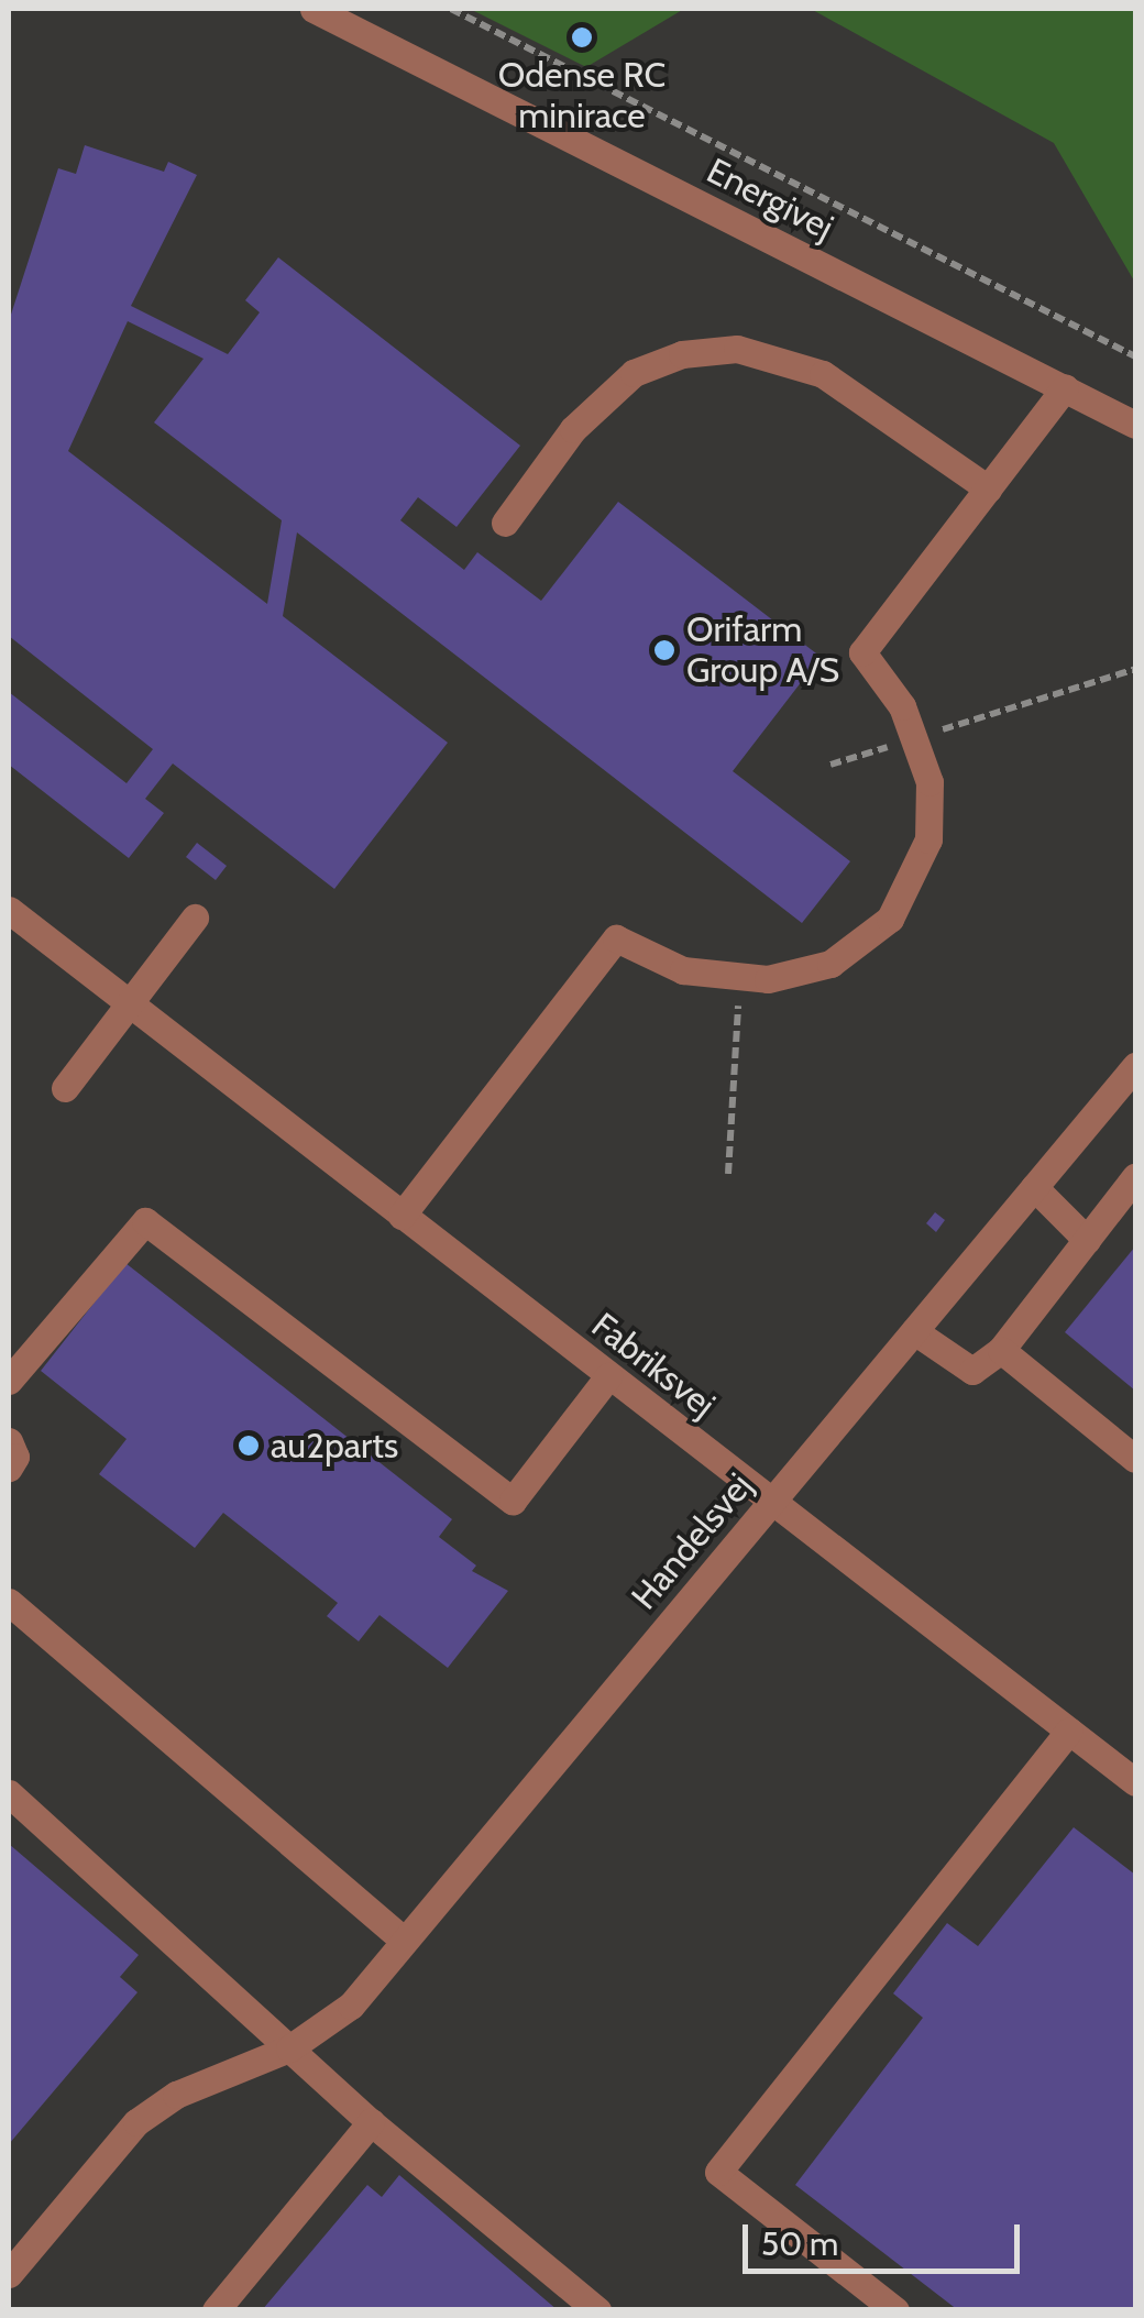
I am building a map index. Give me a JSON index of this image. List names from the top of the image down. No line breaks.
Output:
{"streets":{"street":["Energivej","Fabriksvej","Handelsvej"]},"crossings":[["Fabriksvej","Handelsvej"]],"places":["Odense RC minirace","Orifarm Group A/S","au2parts"],"scale_bar":"50 m"}
